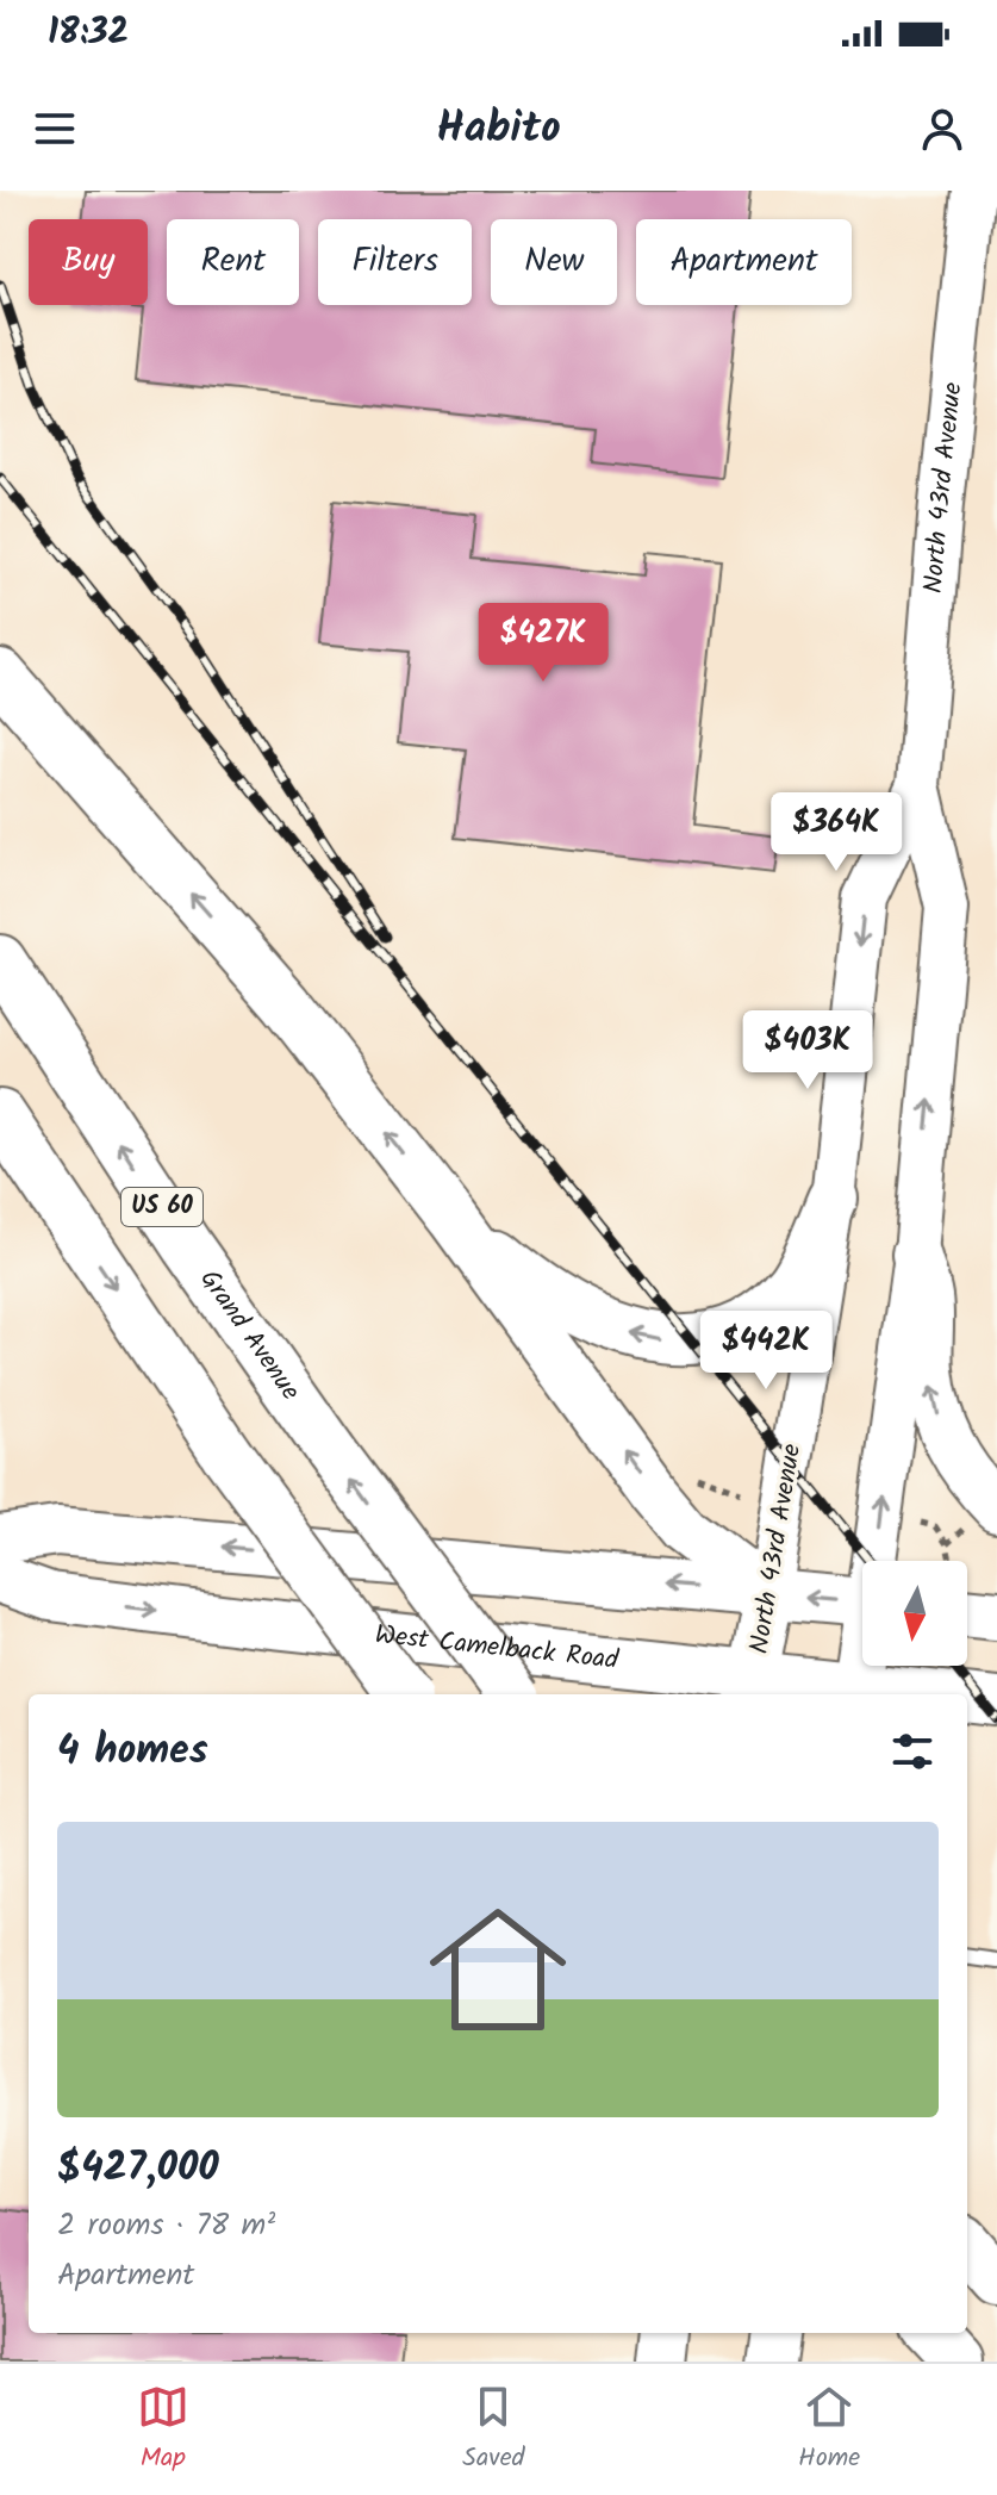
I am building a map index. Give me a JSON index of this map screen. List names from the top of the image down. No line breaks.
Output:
{"streets":{"highway":["US 60","Grand Avenue"],"main road":["North 43rd Avenue","West Camelback Road"]},"crossings":[["North 43rd Avenue","West Camelback Road"]],"north":"bottom","page":{"status":"18:32","header":"Habito","chip":["Buy","Rent","Filters","New","Apartment"],"price":["$427K","$364K","$403K","$442K"],"heading":"4 homes","list":[{"name":"$427,000","note":"2 rooms · 78 m² · Apartment"}],"tabs":["Map","Saved","Home"]}}
